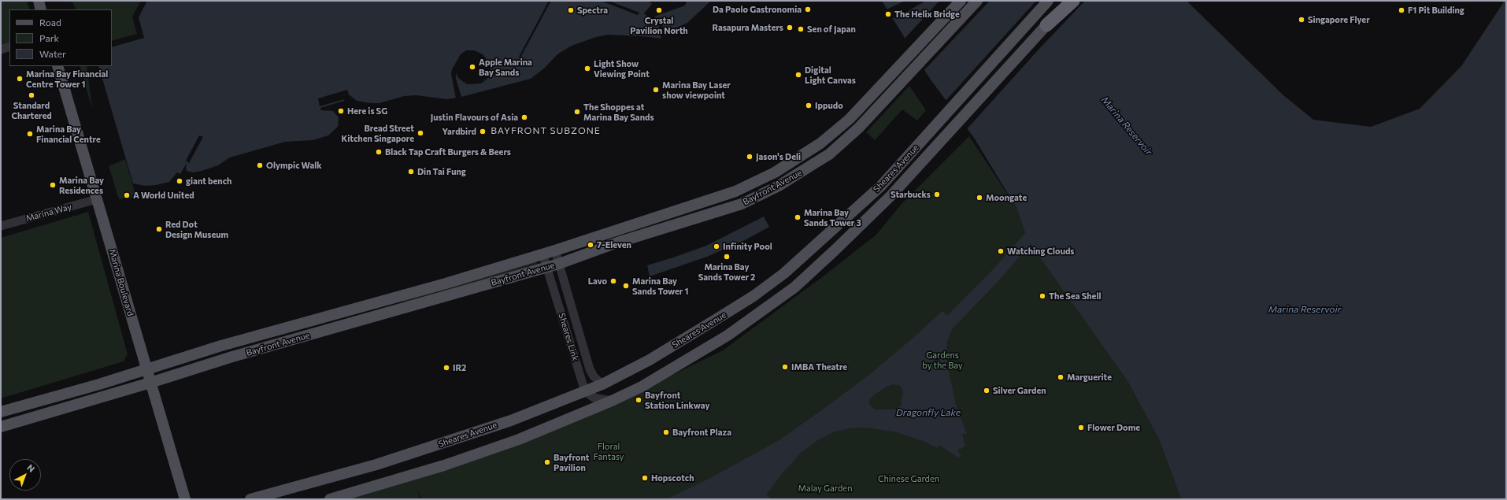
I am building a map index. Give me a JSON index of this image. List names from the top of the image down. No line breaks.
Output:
{"streets":{"main road":["Sheares Avenue","Bayfront Avenue","Marina Boulevard"],"street":["Marina Way","Sheares Link"]},"crossings":[["Sheares Avenue","Sheares Link"],["Bayfront Avenue","Marina Boulevard"],["Bayfront Avenue","Sheares Link"],["Marina Way","Marina Boulevard"]],"districts":["BAYFRONT SUBZONE"],"water":["Marina Reservoir","Dragonfly Lake"],"parks":["Gardens by the Bay","Floral Fantasy","Chinese Garden","Malay Garden"],"places":["Da Paolo Gastronomia","Spectra","Crystal Pavilion North","F1 Pit Building","The Helix Bridge","Singapore Flyer","Rasapura Masters","Sen of Japan","Apple Marina Bay Sands","Light Show Viewing Point","Digital Light Canvas","Marina Bay Financial Centre Tower 1","Marina Bay Laser show viewpoint","Standard Chartered","Ippudo","Here is SG","The Shoppes at Marina Bay Sands","Justin Flavours of Asia","Yardbird","Bread Street Kitchen Singapore","Marina Bay Financial Centre","Black Tap Craft Burgers & Beers","Jason's Deli","Olympic Walk","Din Tai Fung","giant bench","Marina Bay Residences","Starbucks","A World United","Moongate","Marina Bay Sands Tower 3","Red Dot Design Museum","7-Eleven","Infinity Pool","Watching Clouds","Marina Bay Sands Tower 2","Lavo","Marina Bay Sands Tower 1","The Sea Shell","IMBA Theatre","IR2","Marguerite","Silver Garden","Bayfront Station Linkway","Flower Dome","Bayfront Plaza","Bayfront Pavilion","Hopscotch"],"legend":["Road","Park","Water"],"north":"top right"}
